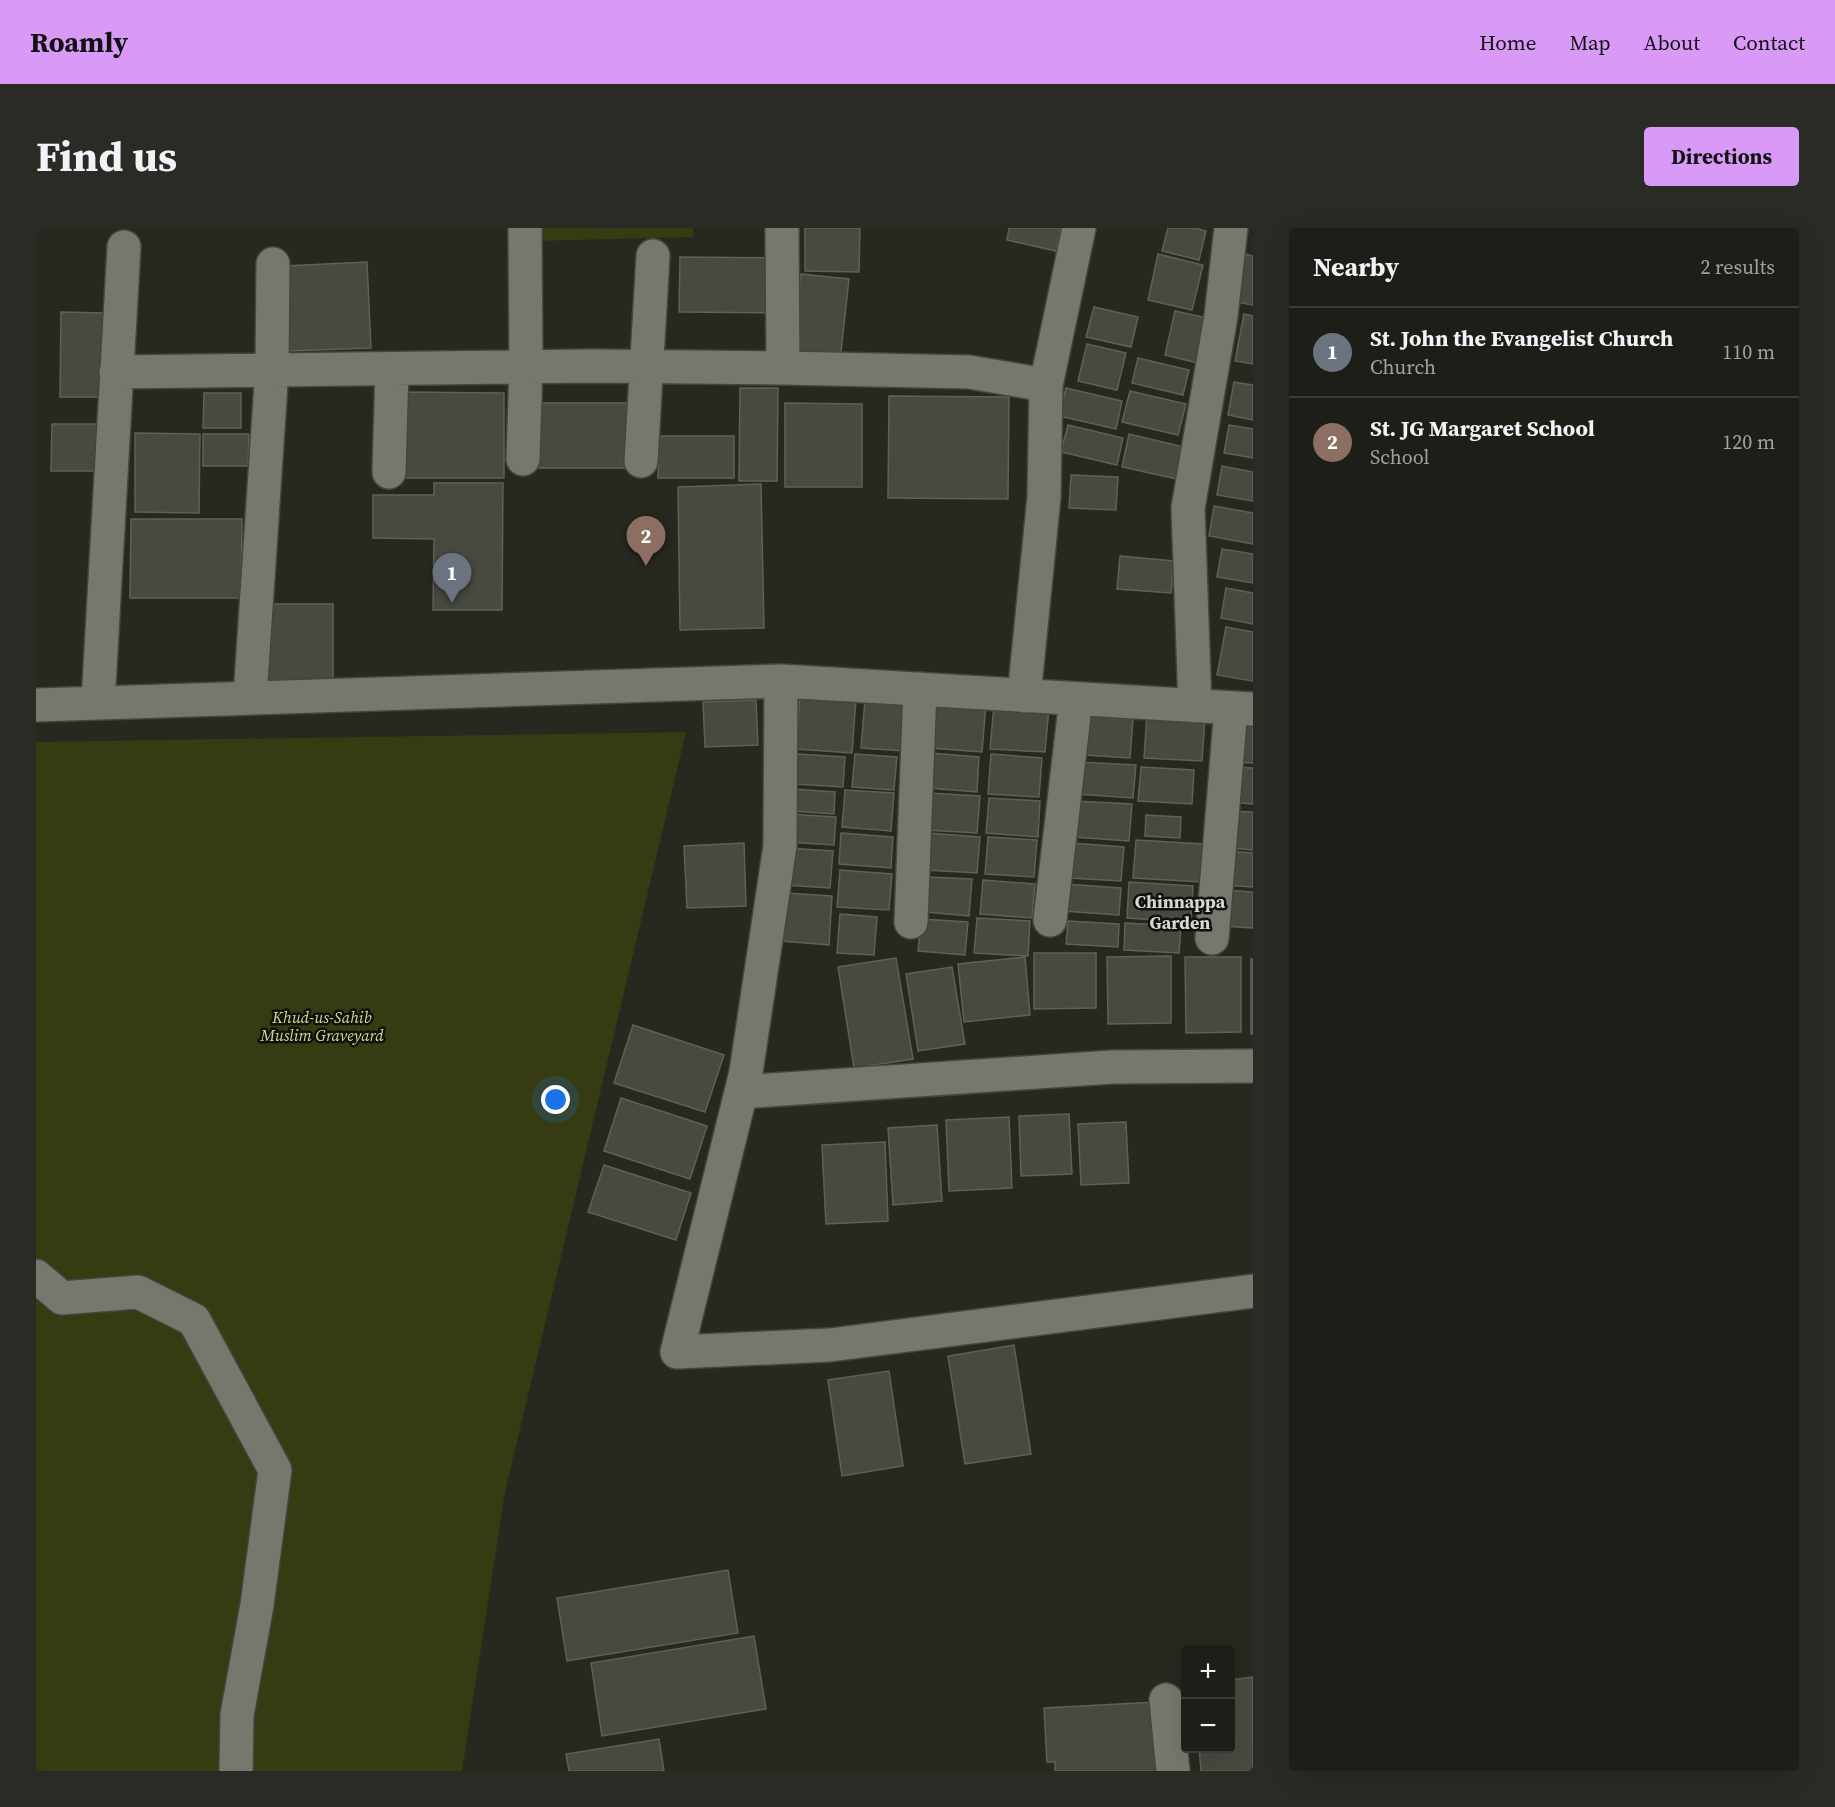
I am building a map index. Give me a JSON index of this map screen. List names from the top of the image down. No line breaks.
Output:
{"districts":["Chinnappa Garden"],"parks":["Khud-us-Sahib Muslim Graveyard"],"page":{"header":"Roamly","nav":["Home","Map","About","Contact"],"title":"Find us","buttons":"Directions","heading":["Nearby","2 results"],"list":[{"mark":"1","name":"St. John the Evangelist Church","note":"Church","value":"110 m"},{"mark":"2","name":"St. JG Margaret School","note":"School","value":"120 m"}],"pins":["2","1"],"map_buttons":["+","−"]}}
